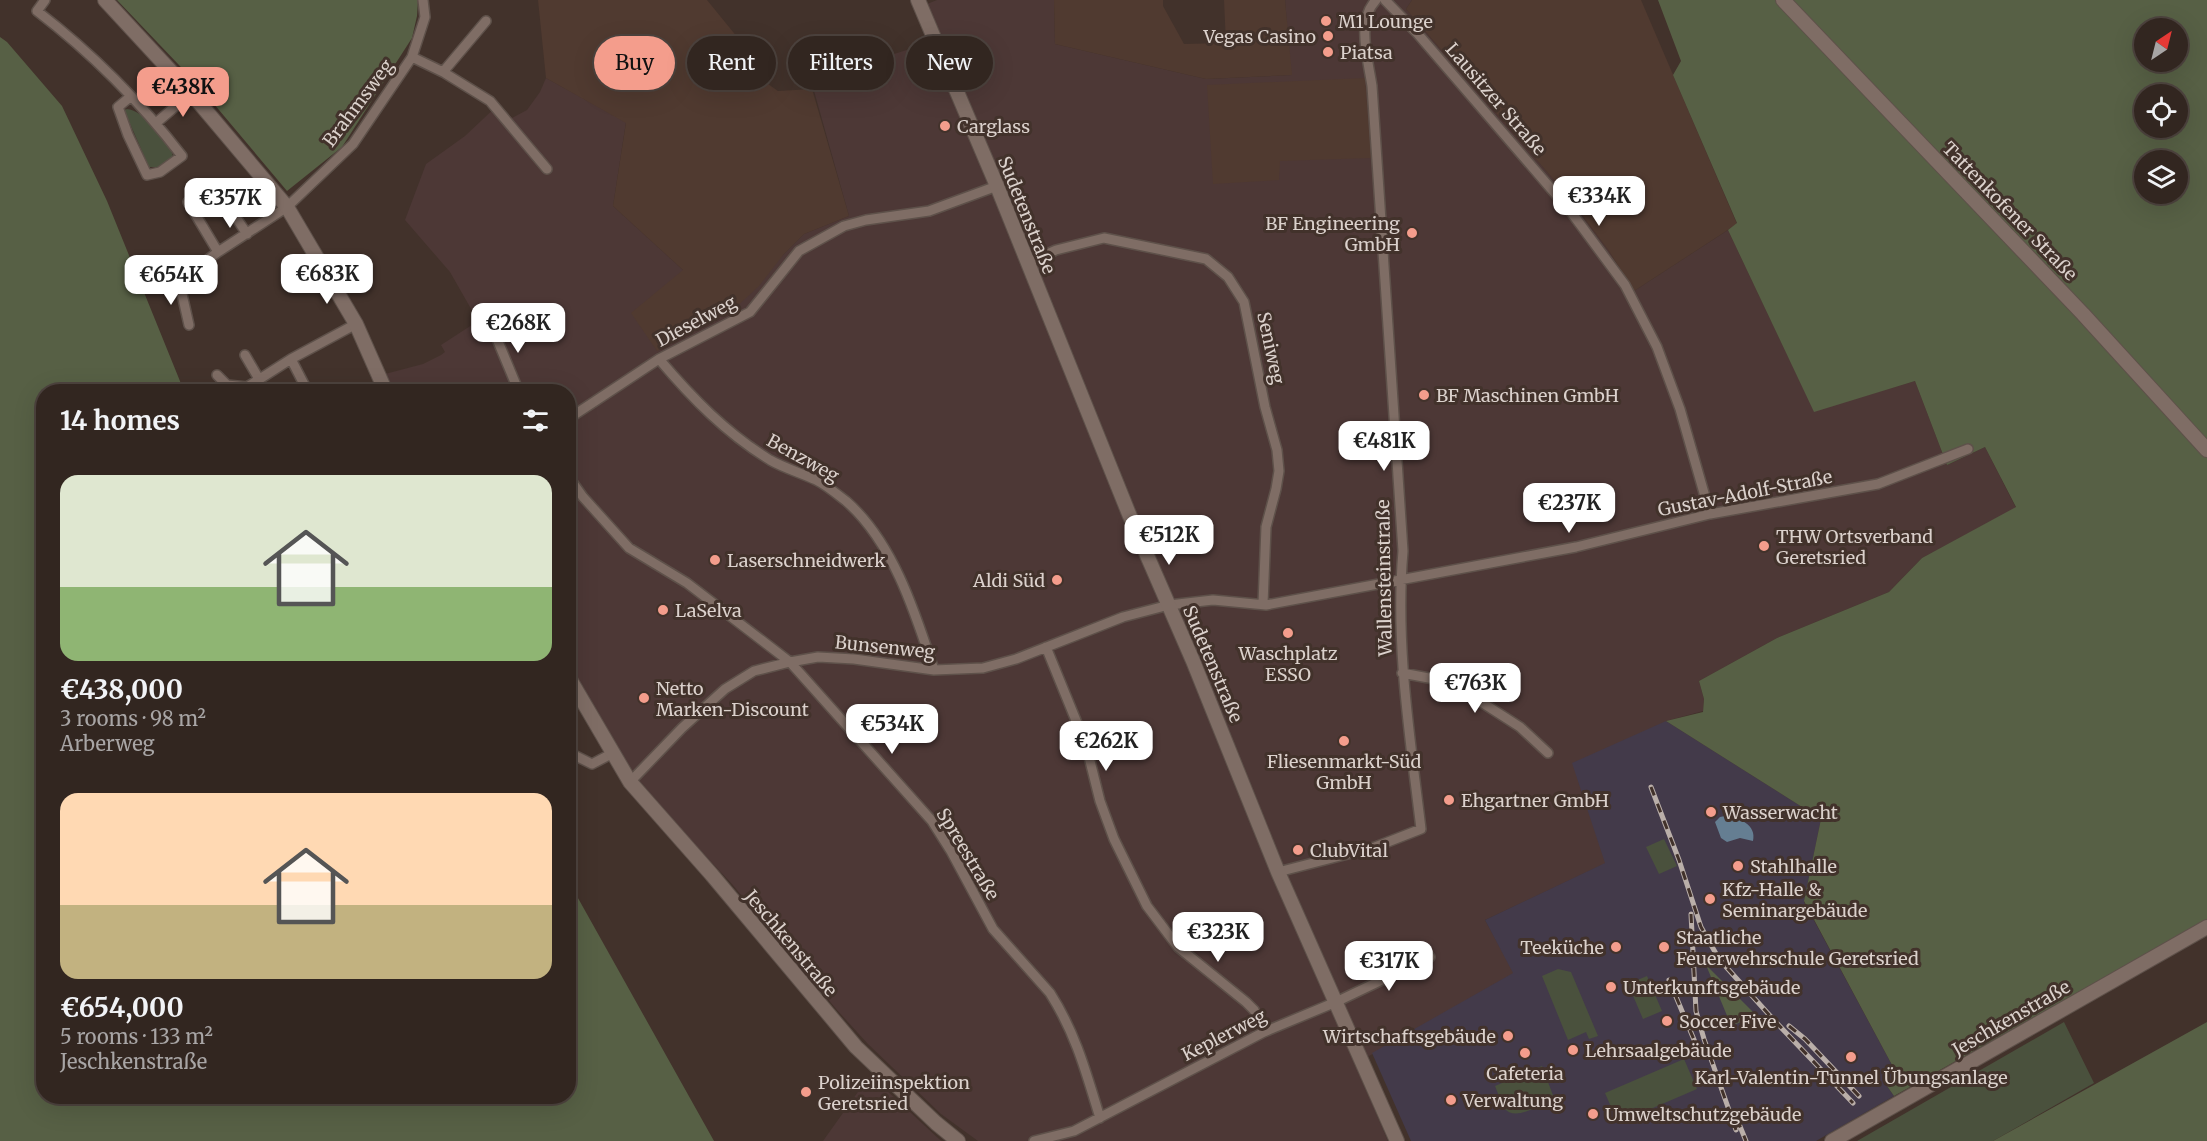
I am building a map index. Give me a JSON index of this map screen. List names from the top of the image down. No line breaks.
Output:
{"streets":{"street":["Lausitzer Straße","Brahmsweg","Tattenkofener Straße","Sudetenstraße","Dieselweg","Seniweg","Benzweg","Gustav-Adolf-Straße","Wallensteinstraße","Bunsenweg","Spreestraße","Jeschkenstraße","Keplerweg"]},"crossings":[["Lausitzer Straße","Gustav-Adolf-Straße"],["Sudetenstraße","Dieselweg"],["Sudetenstraße","Seniweg"],["Sudetenstraße","Gustav-Adolf-Straße"],["Sudetenstraße","Wallensteinstraße"],["Sudetenstraße","Bunsenweg"],["Sudetenstraße","Keplerweg"],["Dieselweg","Benzweg"],["Seniweg","Gustav-Adolf-Straße"],["Benzweg","Bunsenweg"],["Gustav-Adolf-Straße","Wallensteinstraße"],["Gustav-Adolf-Straße","Bunsenweg"],["Bunsenweg","Spreestraße"],["Bunsenweg","Jeschkenstraße"],["Spreestraße","Keplerweg"]],"places":["M1 Lounge","Vegas Casino","Piatsa","Carglass","BF Engineering GmbH","BF Maschinen GmbH","THW Ortsverband Geretsried","Laserschneidwerk","Aldi Süd","LaSelva","Waschplatz ESSO","Netto Marken-Discount","Fliesenmarkt-Süd GmbH","Ehgartner GmbH","Wasserwacht","ClubVital","Stahlhalle","Kfz-Halle & Seminargebäude","Teeküche","Staatliche Feuerwehrschule Geretsried","Unterkunftsgebäude","Soccer Five","Wirtschaftsgebäude","Lehrsaalgebäude","Cafeteria","Karl-Valentin-Tunnel Übungsanlage","Polizeiinspektion Geretsried","Verwaltung","Umweltschutzgebäude"],"north":"top right","page":{"chip":["Buy","Rent","Filters","New"],"price":["€438K","€334K","€357K","€683K","€654K","€268K","€481K","€237K","€512K","€763K","€534K","€262K","€323K","€317K"],"heading":"14 homes","list":[{"name":"€438,000","note":"3 rooms · 98 m² · Arberweg"},{"name":"€654,000","note":"5 rooms · 133 m² · Jeschkenstraße"}]}}
